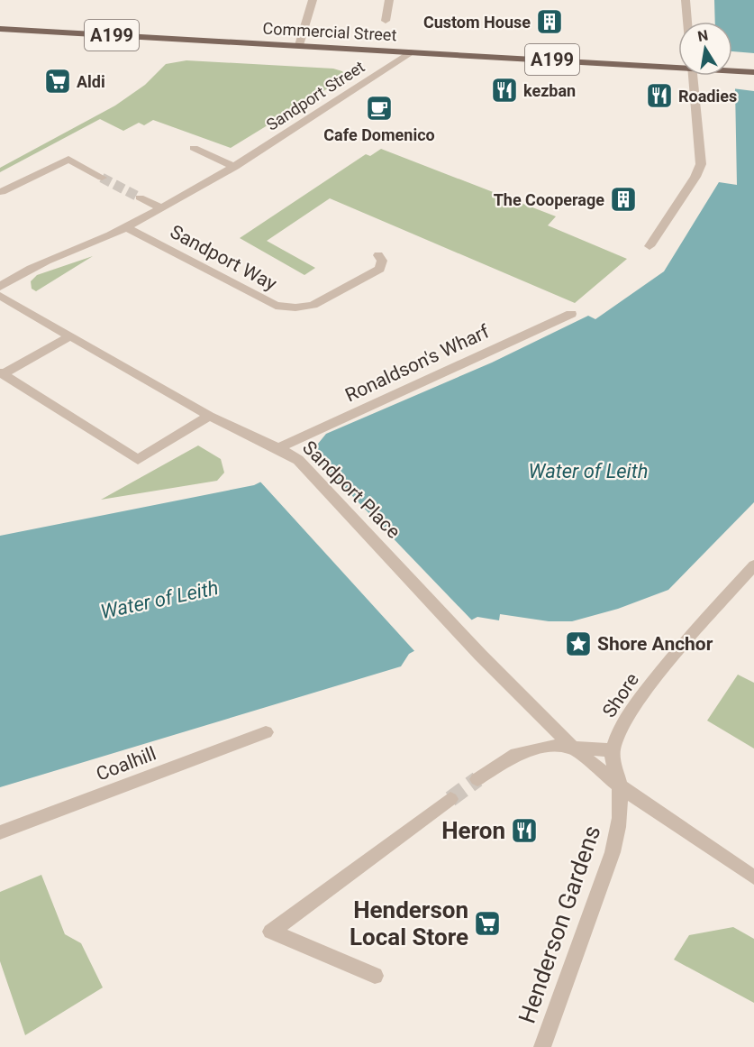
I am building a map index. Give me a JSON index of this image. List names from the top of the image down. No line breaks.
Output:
{"streets":{"main road":["Commercial Street","A199"],"street":["Sandport Street","Sandport Way","Ronaldson's Wharf","Sandport Place","Shore","Coalhill","Henderson Gardens"]},"crossings":[["Commercial Street","Sandport Street"],["Sandport Street","Sandport Way"],["Ronaldson's Wharf","Sandport Place"],["Sandport Place","Henderson Gardens"]],"water":["Water of Leith"],"places":{"building":["Custom House","The Cooperage"],"supermarket":["Aldi","Henderson Local Store"],"restaurant":["kezban","Roadies","Heron"],"cafe":["Cafe Domenico"],"place":["Shore Anchor"]},"north":"top"}
